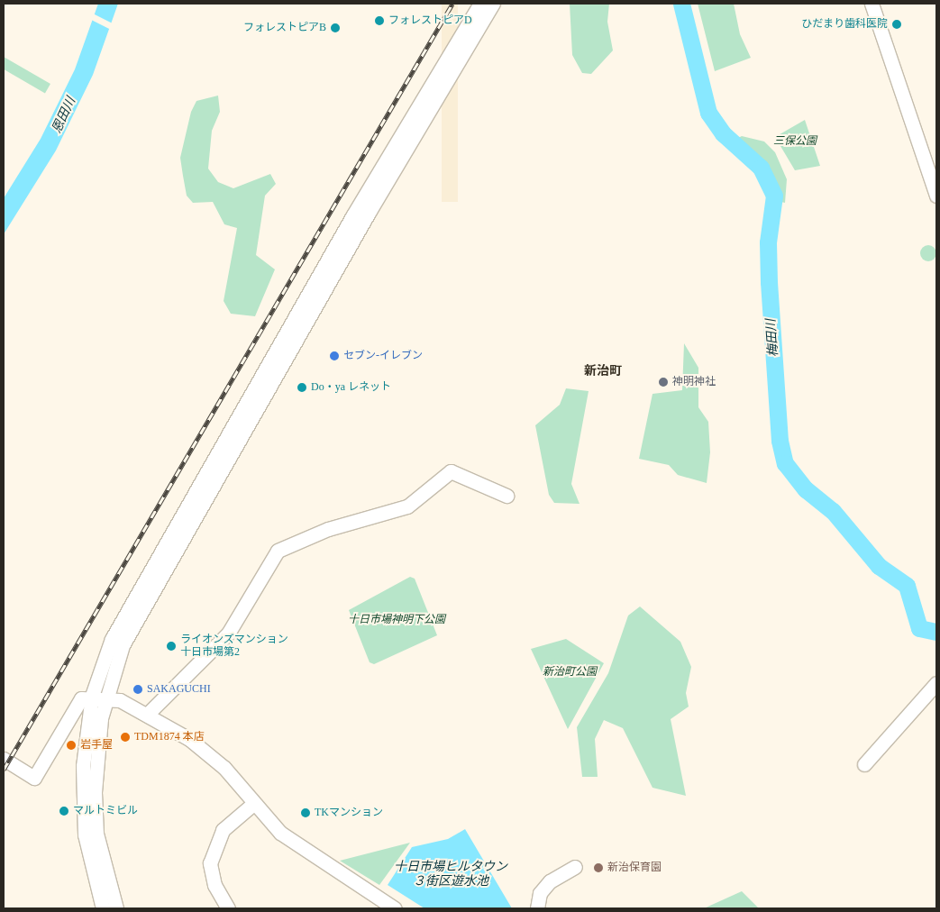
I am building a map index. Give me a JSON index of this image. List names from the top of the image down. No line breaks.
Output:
{"districts":["新治町"],"water":["恩田川","梅田川","十日市場ヒルタウン ３街区遊水池"],"parks":["三保公園","十日市場神明下公園","新治町公園"],"places":["フォレストピアD","ひだまり歯科医院","フォレストピアB","セブン-イレブン","神明神社","Do・ya レネット","ライオンズマンション 十日市場第2","SAKAGUCHI","TDM1874 本店","岩手屋","マルトミビル","TKマンション","新治保育園"]}
